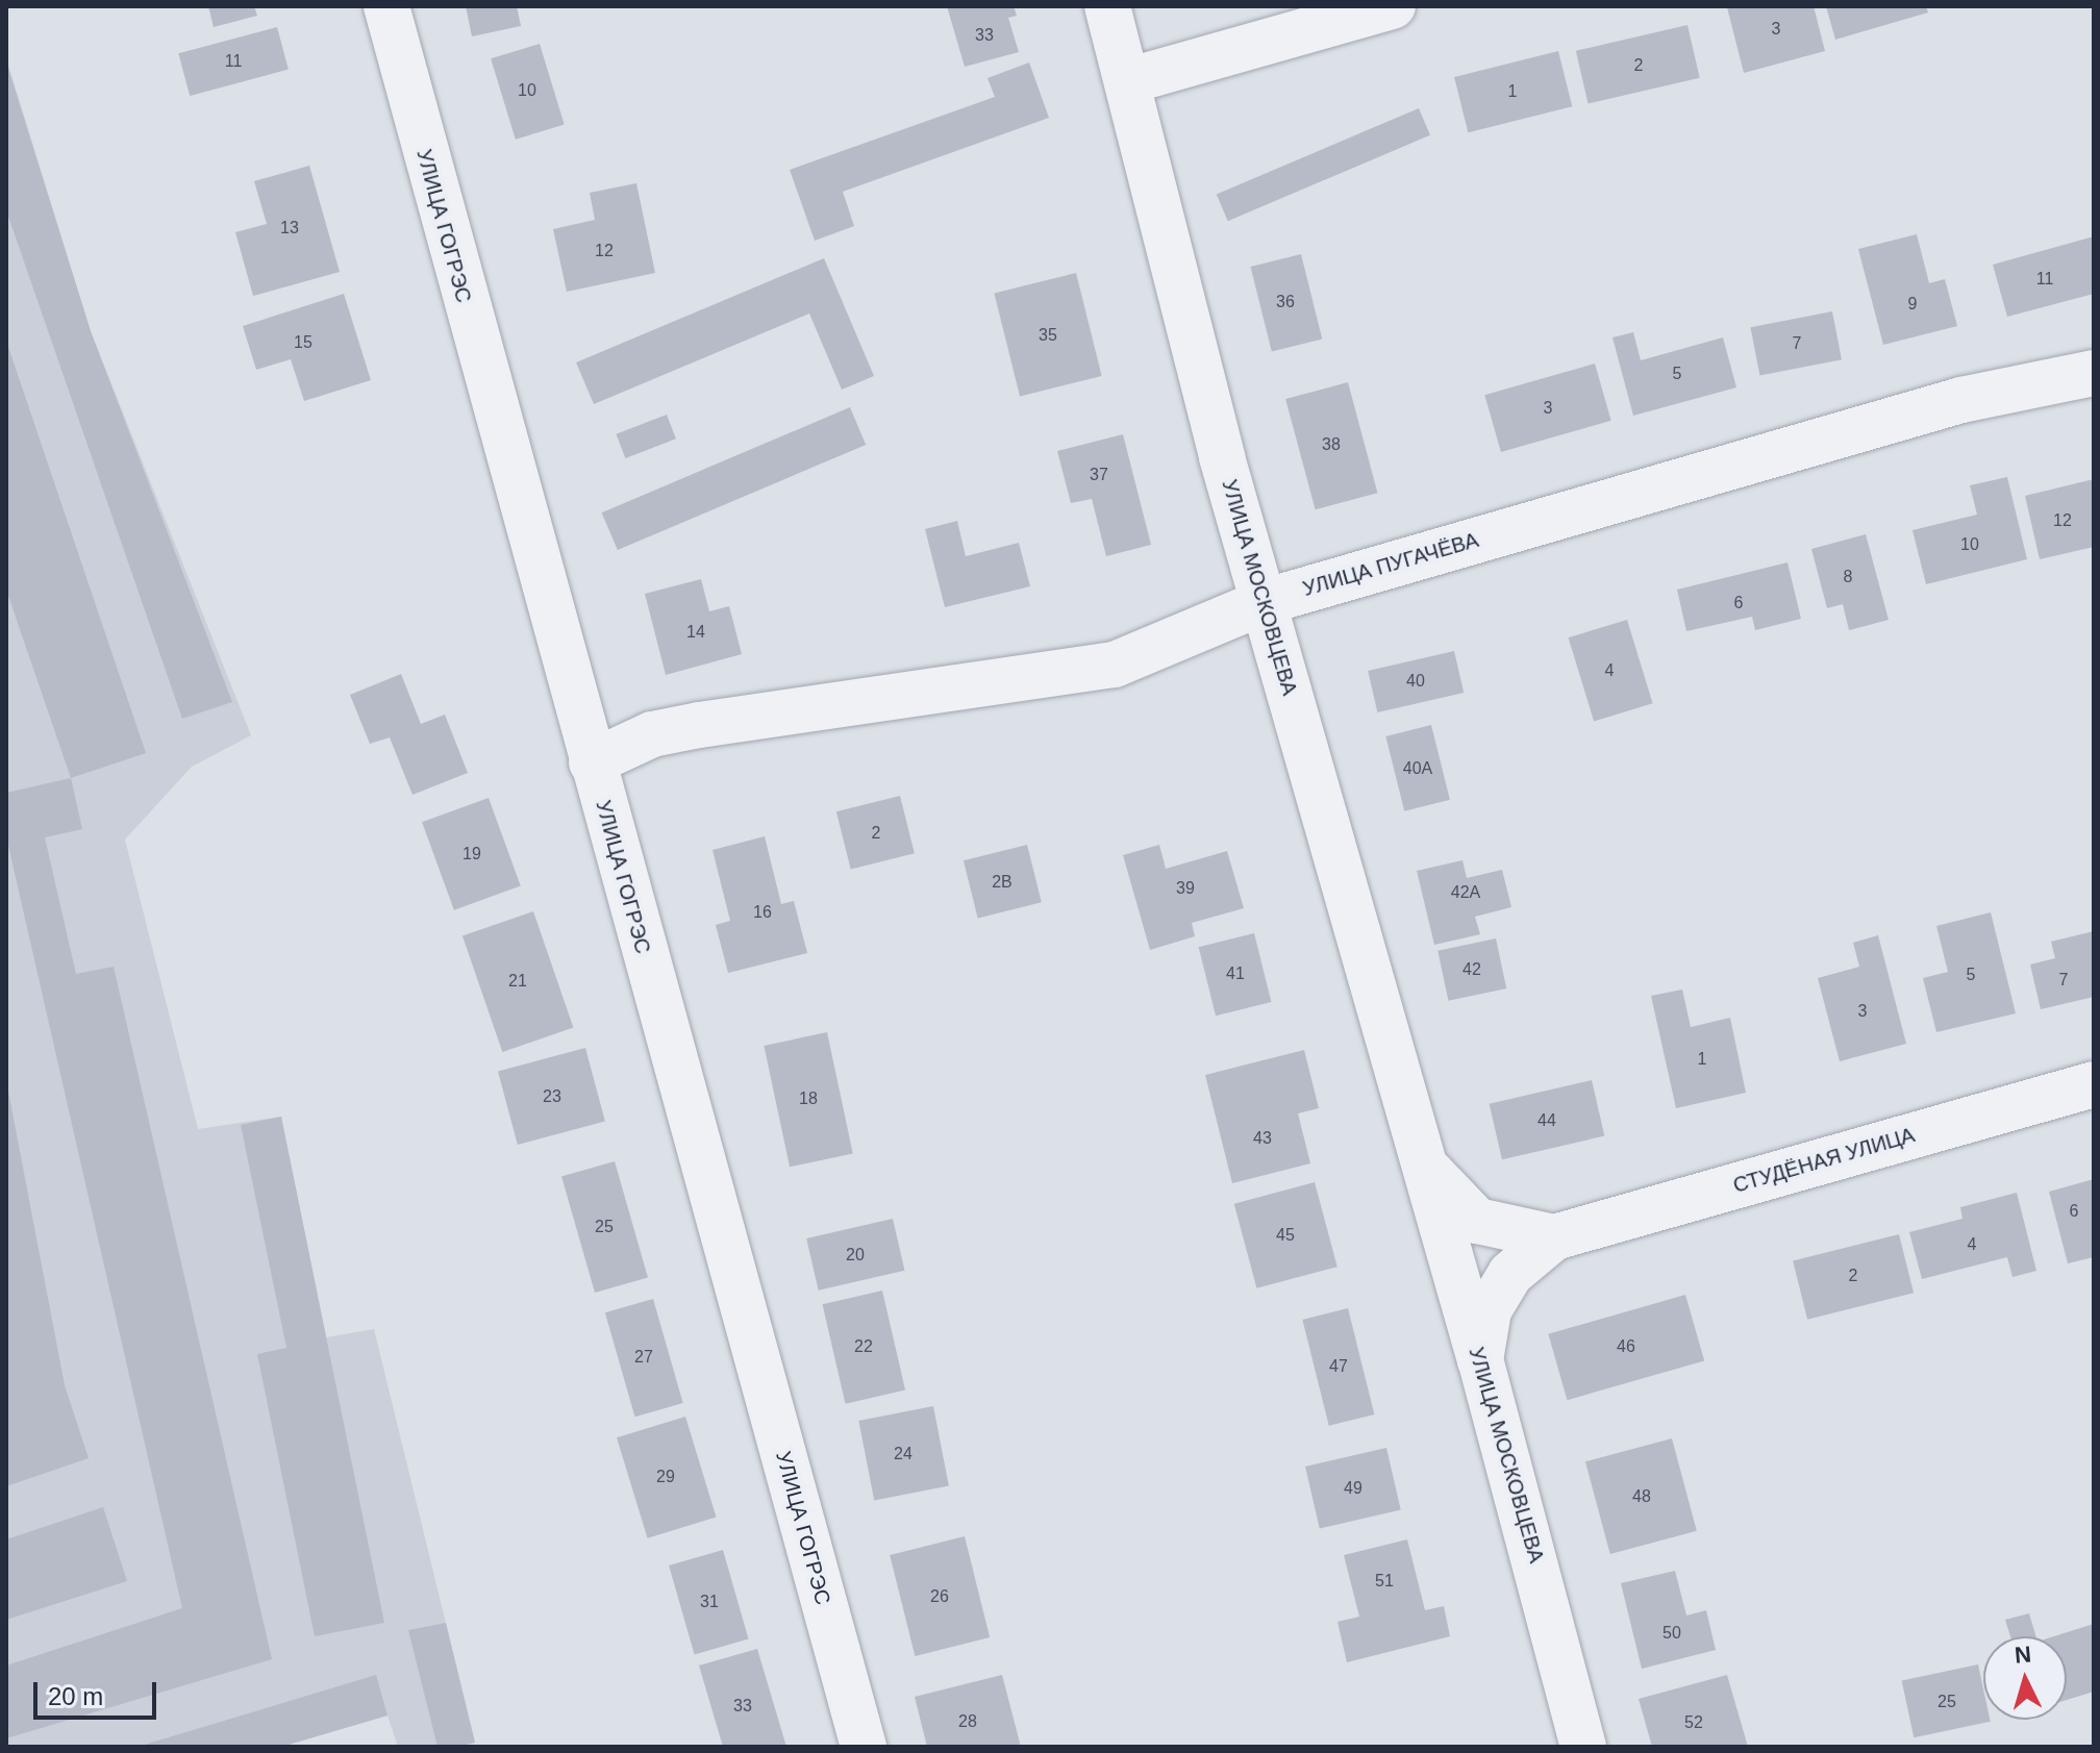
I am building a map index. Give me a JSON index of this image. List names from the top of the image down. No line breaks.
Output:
{"streets":{"street":["УЛИЦА ГОГРЭС","УЛИЦА ПУГАЧЁВА","УЛИЦА МОСКОВЦЕВА","СТУДЁНАЯ УЛИЦА"]},"crossings":[["УЛИЦА ГОГРЭС","УЛИЦА ПУГАЧЁВА"],["УЛИЦА ПУГАЧЁВА","УЛИЦА МОСКОВЦЕВА"],["УЛИЦА МОСКОВЦЕВА","СТУДЁНАЯ УЛИЦА"]],"house_numbers":["3","33","11","2","10","1","13","12","11","36","9","35","15","7","5","3","38","37","12","10","8","6","14","4","40","40А","2","19","2В","39","42А","16","42","41","5","7","21","3","1","23","18","44","43","6","25","45","4","20","2","22","46","27","47","24","29","49","48","51","26","31","50","25","33","28","52"],"scale_bar":"20 m","north":"top"}
